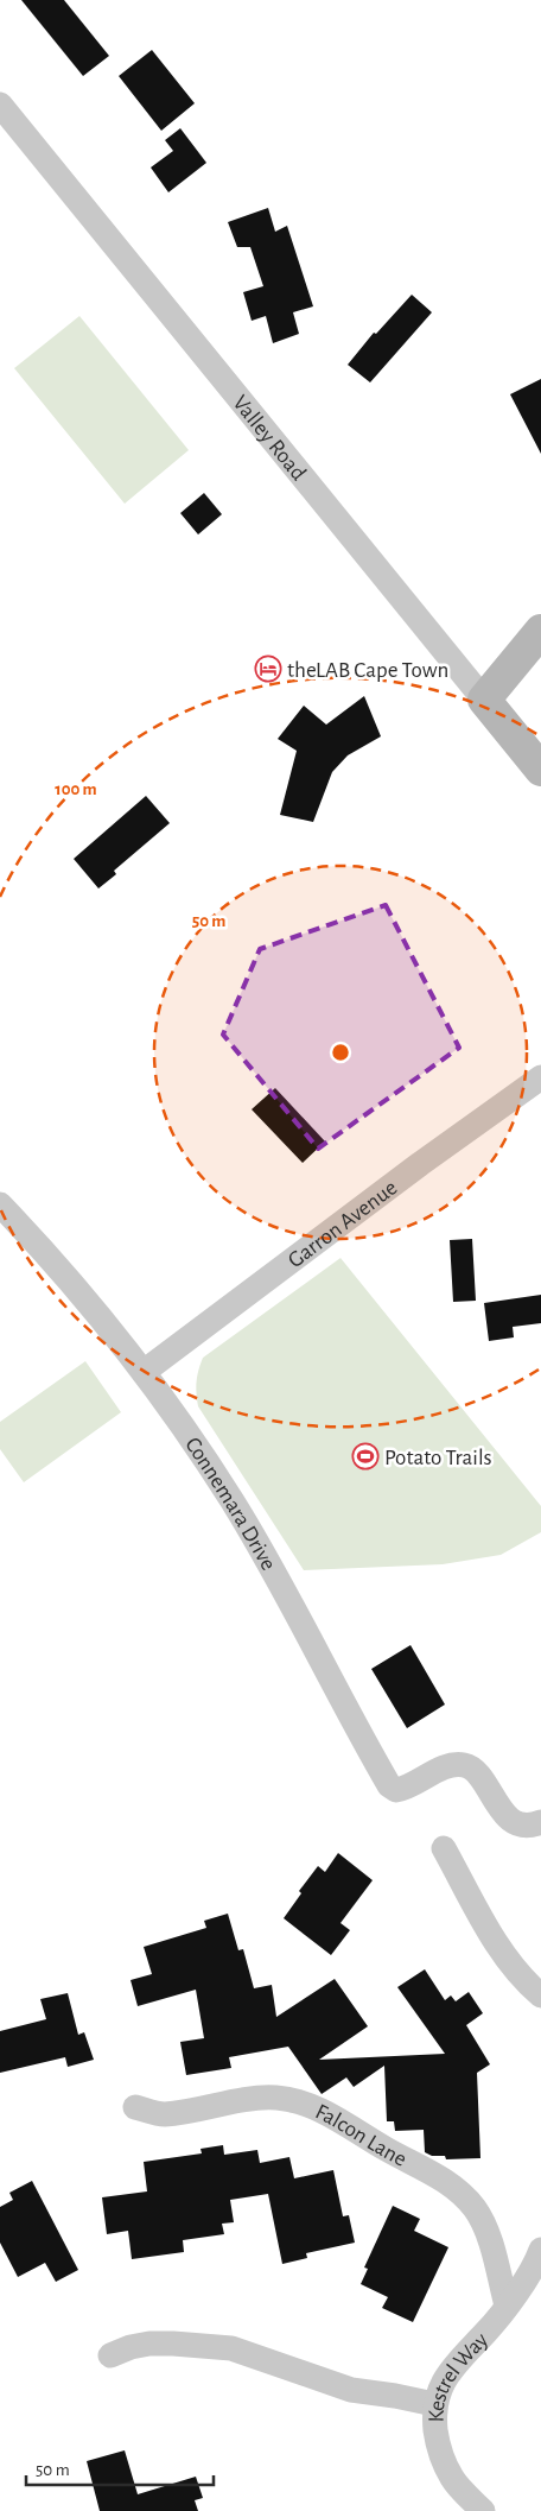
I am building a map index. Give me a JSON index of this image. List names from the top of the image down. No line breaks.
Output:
{"streets":{"street":["Valley Road","Garron Avenue","Connemara Drive","Falcon Lane","Kestrel Way"]},"crossings":[["Garron Avenue","Connemara Drive"],["Falcon Lane","Kestrel Way"]],"places":{"hotel":["theLAB Cape Town"],"sports":["Potato Trails"]},"scale_bar":"50 m","rings":["100 m","50 m"]}
